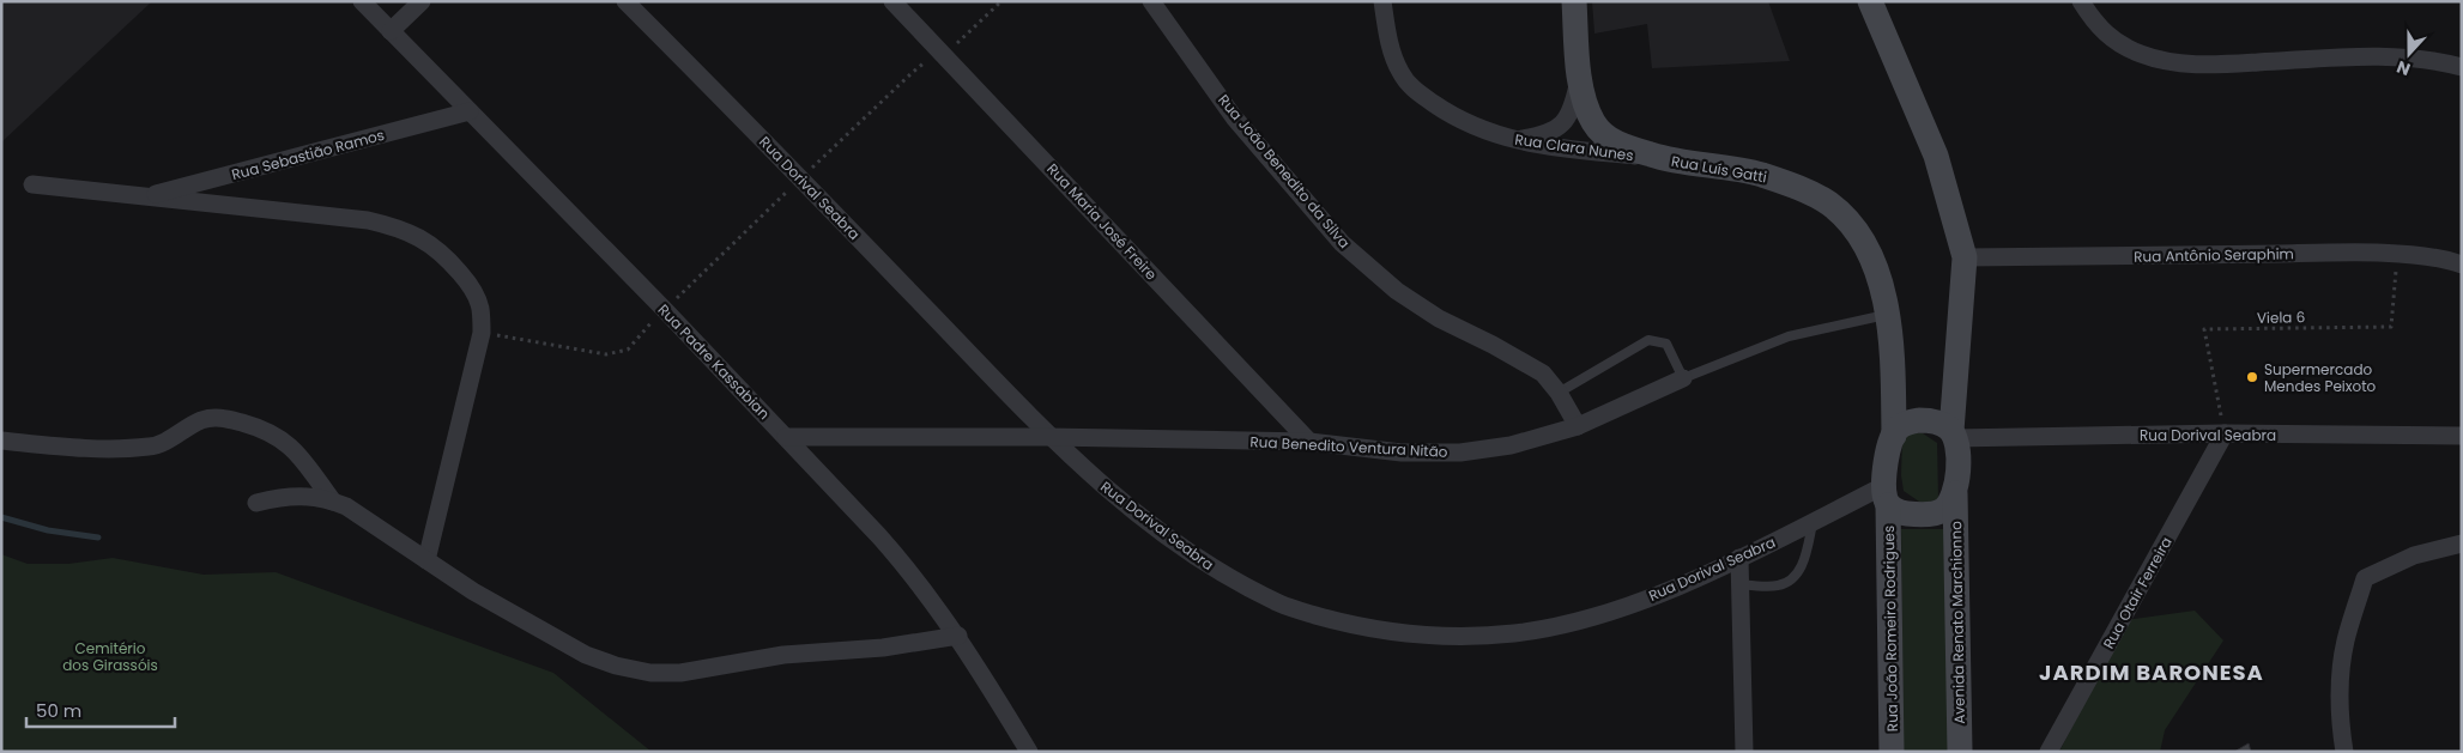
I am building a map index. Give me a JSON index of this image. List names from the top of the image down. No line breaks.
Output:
{"streets":{"street":["Rua Clara Nunes","Rua Sebastião Ramos","Rua Luís Gatti","Rua João Benedito da Silva","Rua Dorival Seabra","Rua Maria José Freire","Rua Antônio Seraphim","Rua Padre Kassabian","Rua Benedito Ventura Nitão","Rua Otair Ferreira","Avenida Renato Marchionno","Rua João Romeiro Rodrigues"],"path":["Viela 6"]},"crossings":[["Rua Clara Nunes","Rua Luís Gatti"],["Rua Sebastião Ramos","Rua Padre Kassabian"],["Rua Luís Gatti","Rua Dorival Seabra"],["Rua Luís Gatti","Rua Benedito Ventura Nitão"],["Rua Luís Gatti","Avenida Renato Marchionno"],["Rua Luís Gatti","Rua João Romeiro Rodrigues"],["Rua João Benedito da Silva","Rua Benedito Ventura Nitão"],["Rua Dorival Seabra","Viela 6"],["Rua Dorival Seabra","Rua Benedito Ventura Nitão"],["Rua Dorival Seabra","Rua Otair Ferreira"],["Rua Dorival Seabra","Avenida Renato Marchionno"],["Rua Dorival Seabra","Rua João Romeiro Rodrigues"],["Rua Maria José Freire","Rua Benedito Ventura Nitão"],["Rua Antônio Seraphim","Viela 6"],["Viela 6","Rua Otair Ferreira"],["Rua Padre Kassabian","Rua Benedito Ventura Nitão"],["Avenida Renato Marchionno","Rua João Romeiro Rodrigues"]],"districts":["JARDIM BARONESA"],"parks":["Cemitério dos Girassóis"],"places":["Supermercado Mendes Peixoto"],"scale_bar":"50 m","north":"bottom"}
